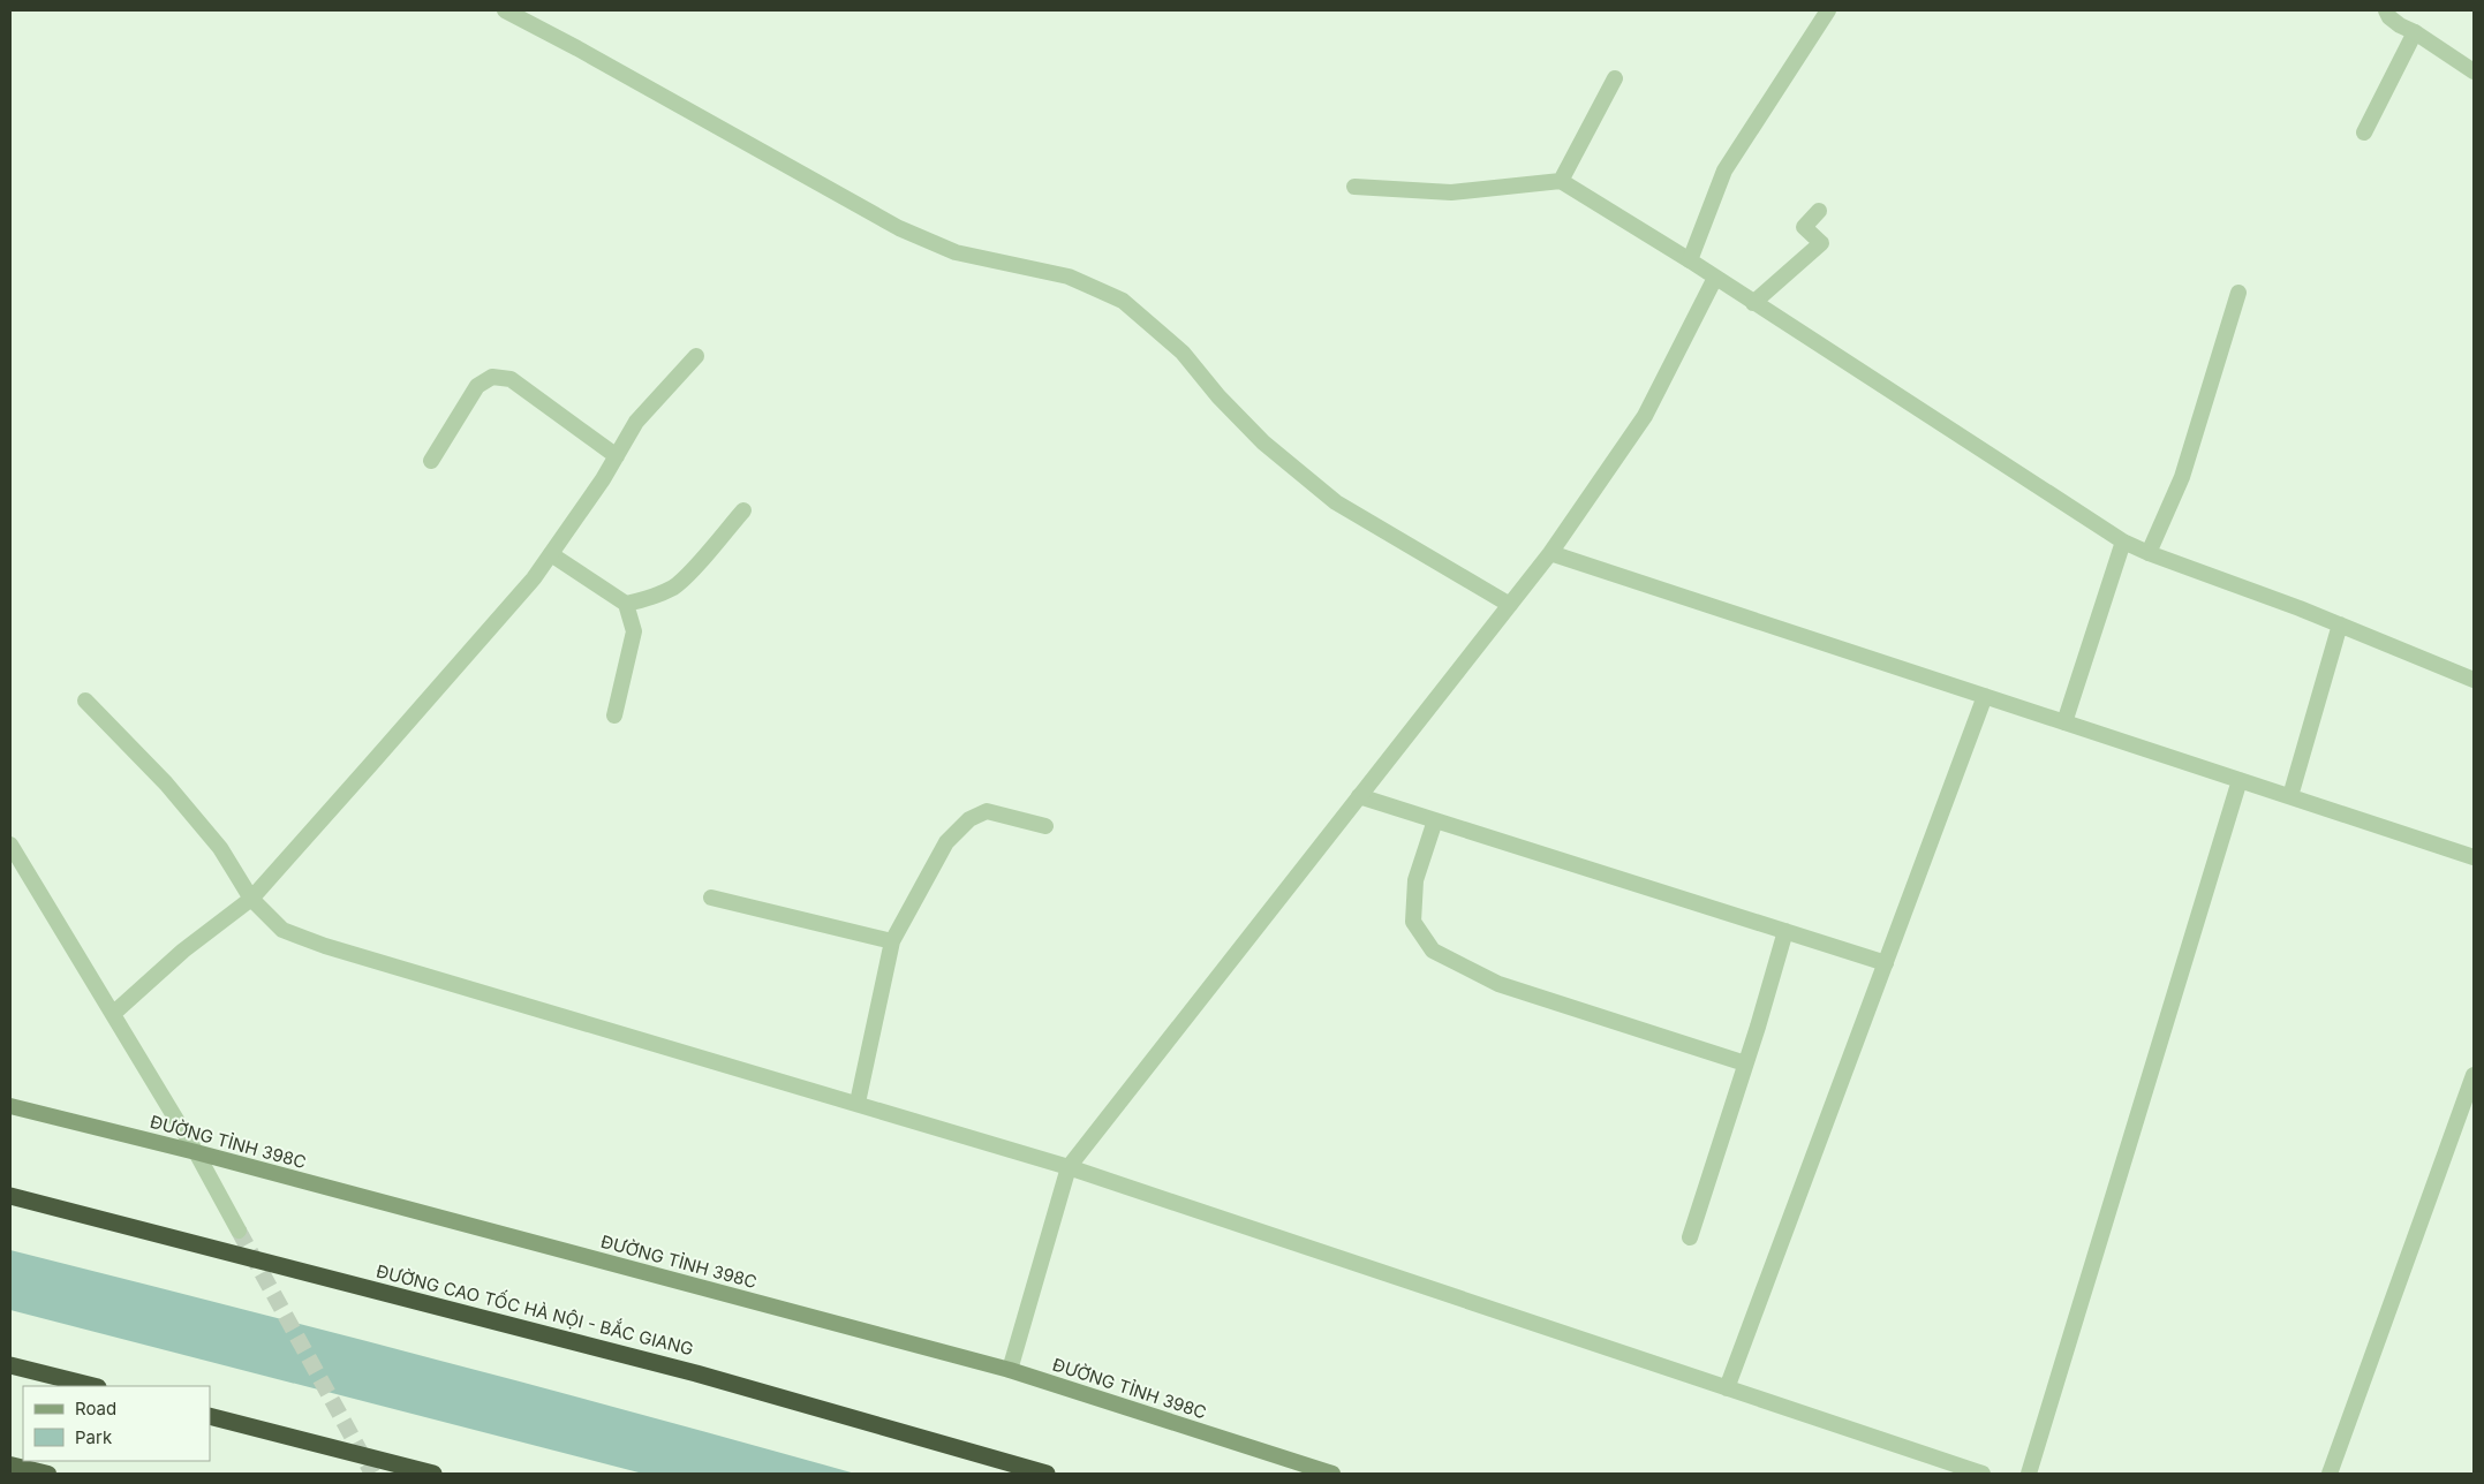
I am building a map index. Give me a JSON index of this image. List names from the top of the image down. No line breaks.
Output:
{"streets":{"highway":["ĐƯỜNG CAO TỐC HÀ NỘI - BẮC GIANG"],"main road":["ĐƯỜNG TỈNH 398C"]},"legend":["Road","Park"]}
